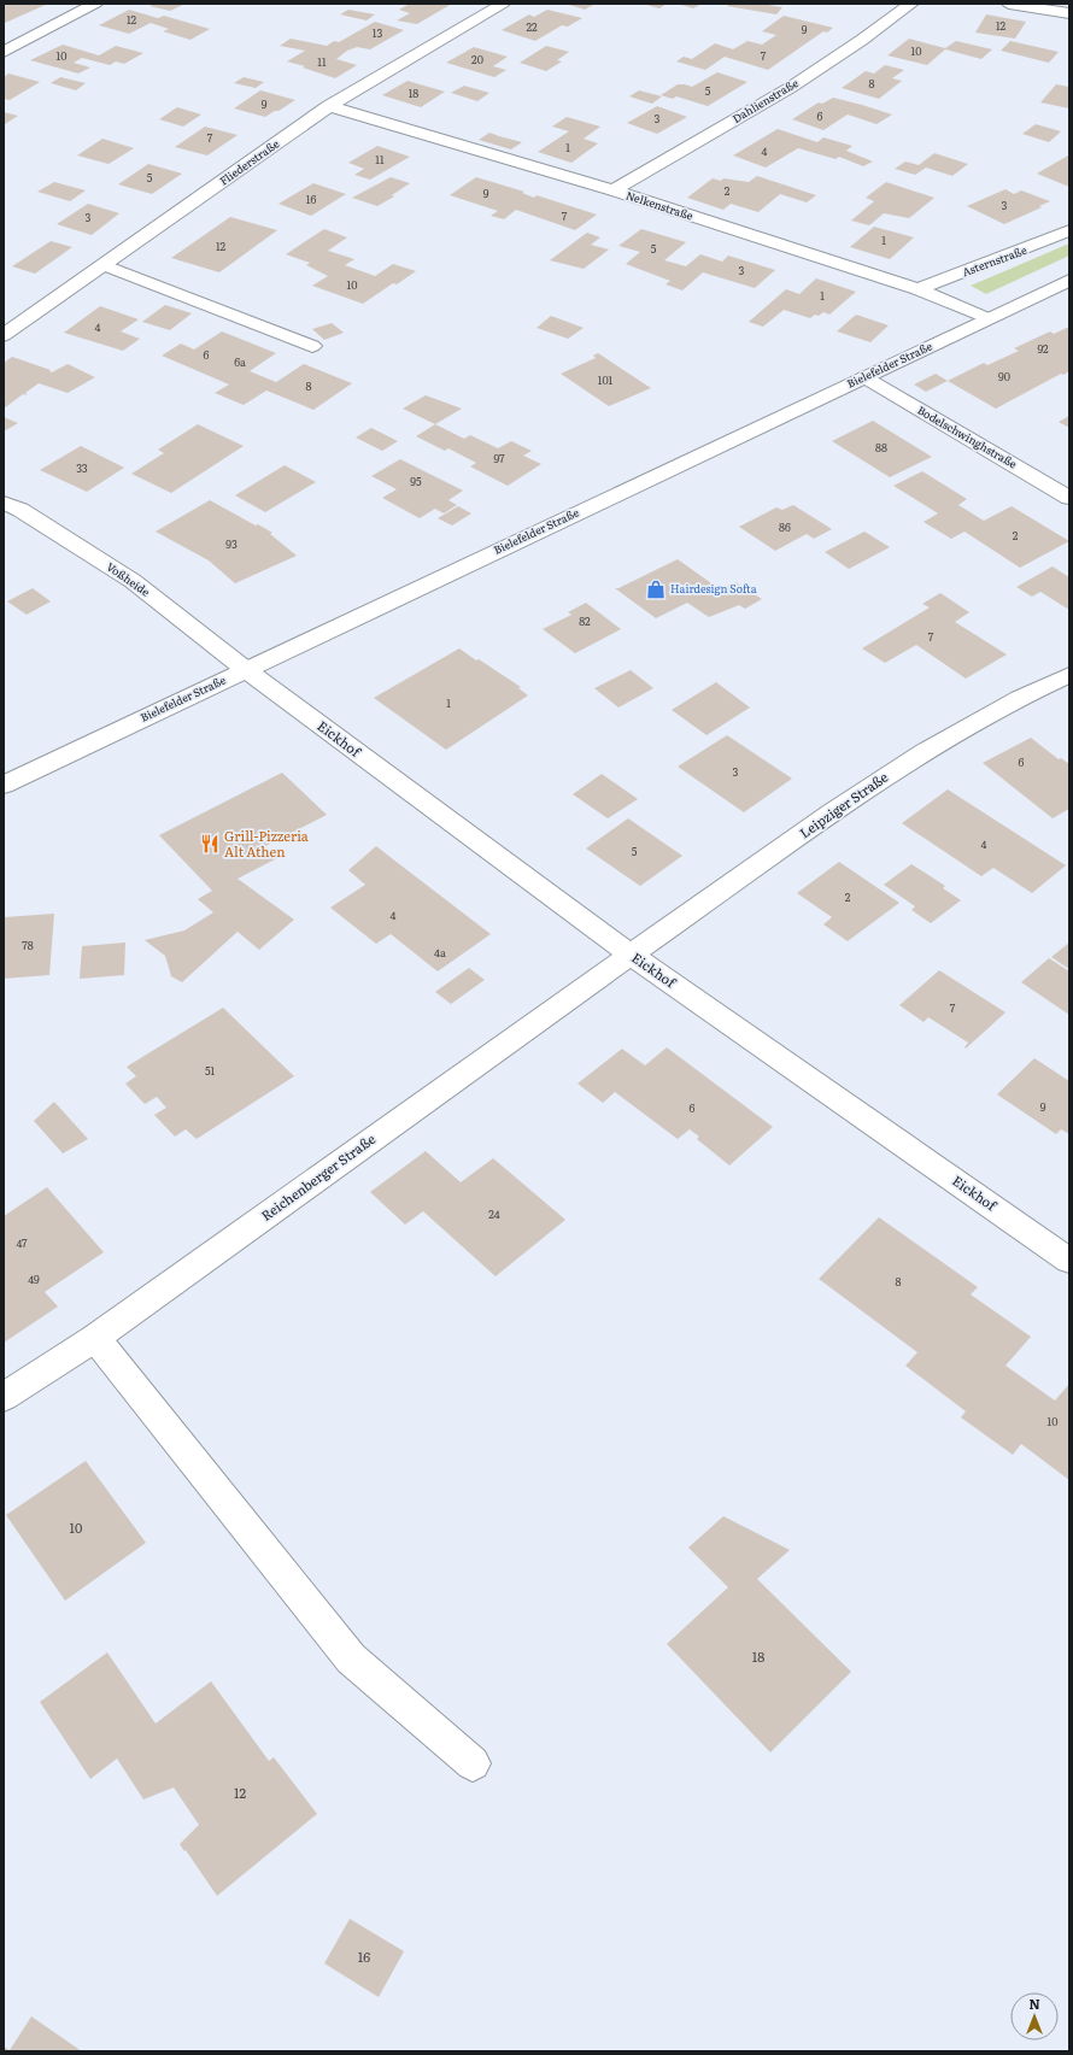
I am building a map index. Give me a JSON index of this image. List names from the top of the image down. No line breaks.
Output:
{"streets":{"street":["Dahlienstraße","Fliederstraße","Nelkenstraße","Asternstraße","Bielefelder Straße","Bodelschwinghstraße","Voßheide","Eickhof","Leipziger Straße","Reichenberger Straße"]},"crossings":[["Dahlienstraße","Nelkenstraße"],["Fliederstraße","Nelkenstraße"],["Nelkenstraße","Asternstraße"],["Nelkenstraße","Bielefelder Straße"],["Bielefelder Straße","Bodelschwinghstraße"],["Bielefelder Straße","Voßheide"],["Bielefelder Straße","Eickhof"],["Voßheide","Eickhof"],["Eickhof","Leipziger Straße"],["Eickhof","Reichenberger Straße"],["Leipziger Straße","Reichenberger Straße"]],"places":{"shop":["Hairdesign Softa"],"restaurant":["Grill-Pizzeria Alt Athen"]},"house_numbers":["12","12","22","9","13","10","10","7","20","11","8","5","18","9","6","3","7","1","4","11","5","2","9","16","3","7","3","1","12","5","3","10","1","4","92","6","6a","90","101","8","88","97","33","95","86","2","93","82","7","1","6","3","4","5","2","4","78","4a","7","51","9","6","24","47","49","8","10","10","18","12","16"],"north":"top"}
